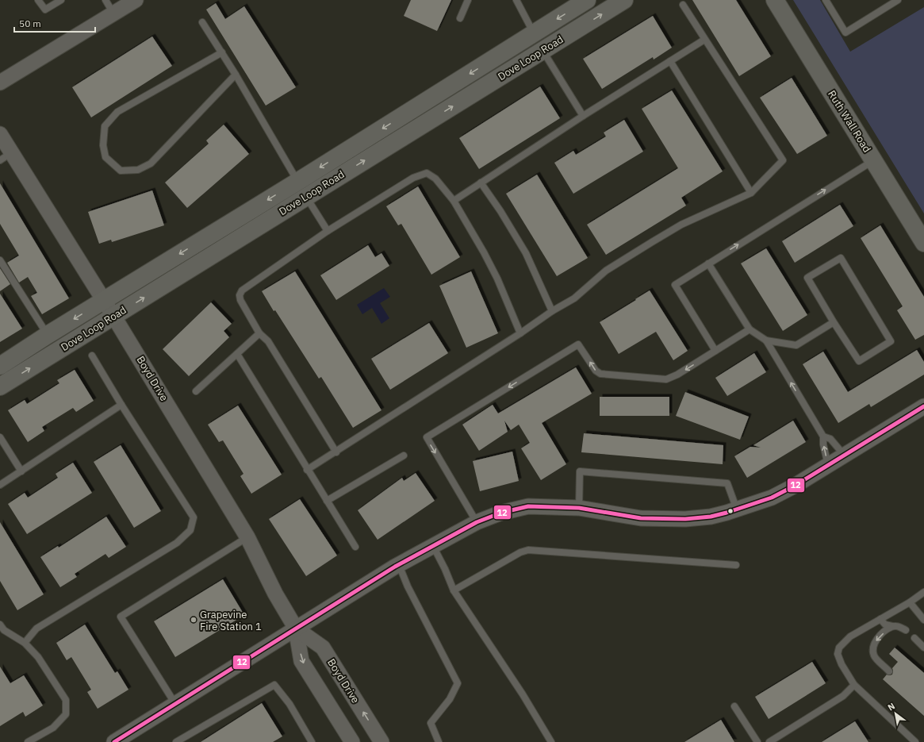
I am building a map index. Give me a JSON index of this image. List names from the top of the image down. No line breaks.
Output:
{"streets":{"main road":["Dove Loop Road","Ruth Wall Road"],"street":["Boyd Drive"]},"crossings":[["Dove Loop Road","Boyd Drive"]],"places":["Grapevine Fire Station 1"],"lines":["transit line 12"],"scale_bar":"50 m","north":"top left"}
